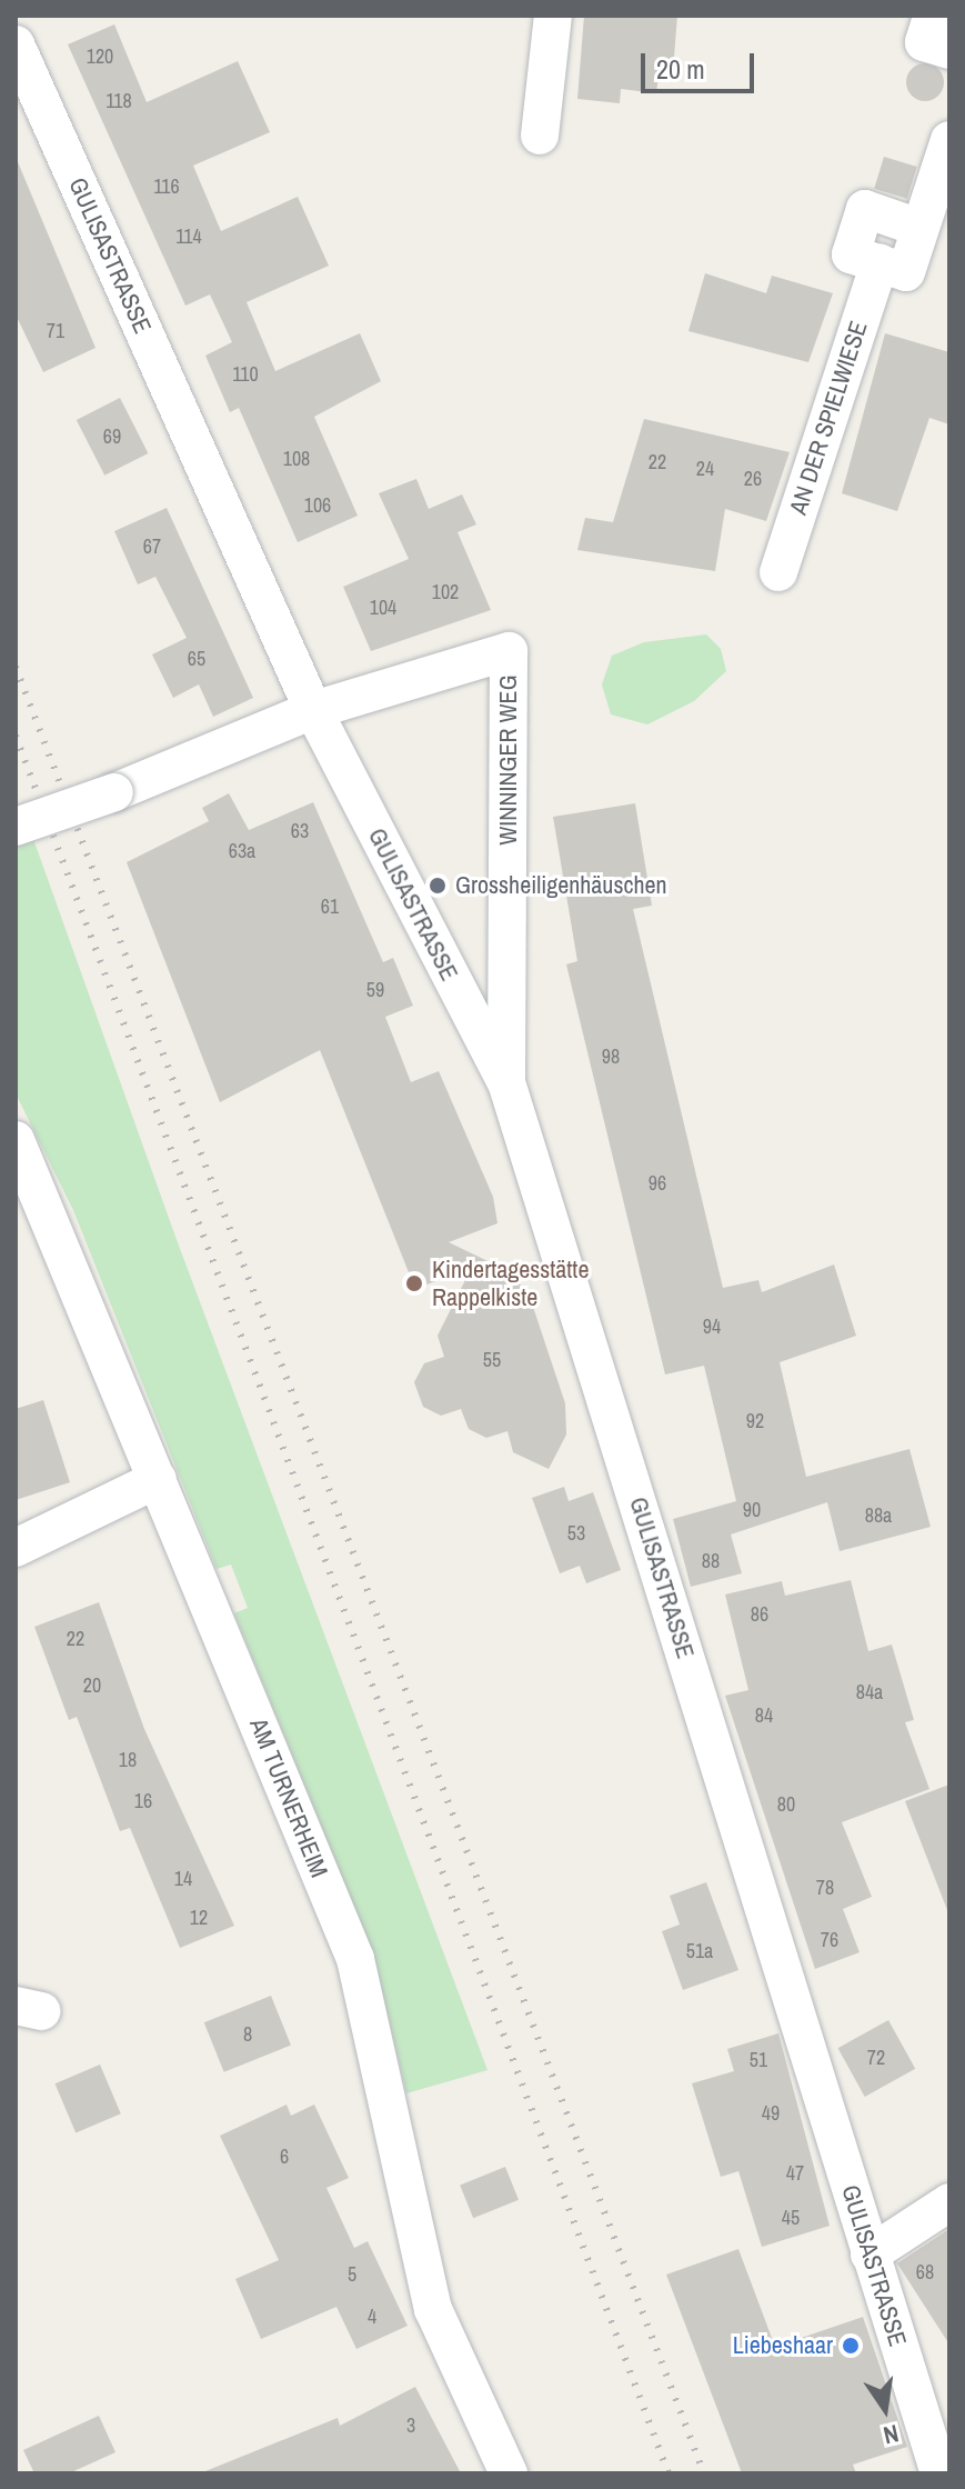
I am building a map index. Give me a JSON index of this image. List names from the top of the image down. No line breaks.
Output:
{"streets":{"street":["GULISASTRASSE","AN DER SPIELWIESE","WINNINGER WEG","AM TURNERHEIM"]},"crossings":[["GULISASTRASSE","WINNINGER WEG"]],"places":["Grossheiligenhäuschen","Kindertagesstätte Rappelkiste","Liebeshaar"],"house_numbers":["120","118","116","114","71","110","69","108","22","24","26","106","67","102","104","65","63","63a","61","59","98","96","94","55","92","90","88a","53","88","86","22","20","84a","84","18","16","80","14","78","12","76","51a","8","72","51","49","6","47","45","68","5","4","3"],"scale_bar":"20 m","north":"bottom"}
